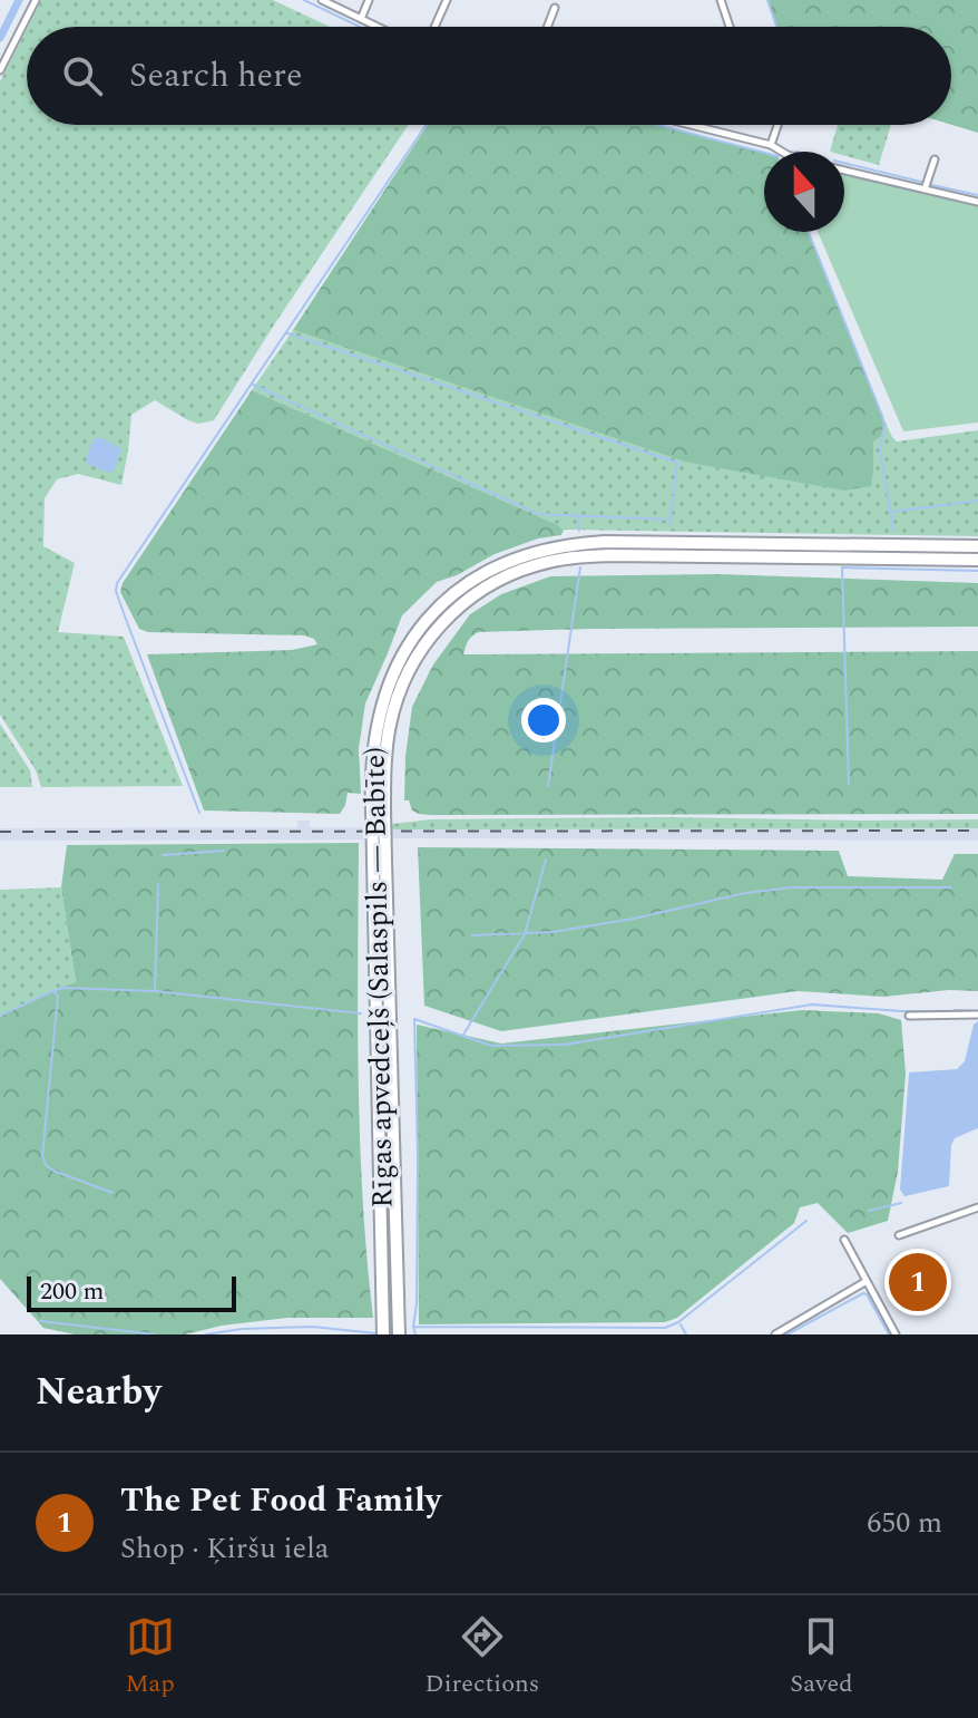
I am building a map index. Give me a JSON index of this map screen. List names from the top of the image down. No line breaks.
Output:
{"streets":{"highway":["Rīgas apvedceļš (Salaspils — Babīte)"]},"scale_bar":"200 m","north":"top","page":{"search":"Search here","pins":"1","scale":"200 m","heading":"Nearby","list":[{"mark":"1","name":"The Pet Food Family","note":"Shop · Ķiršu iela","value":"650 m"}],"nav":["Map","Directions","Saved"]}}
